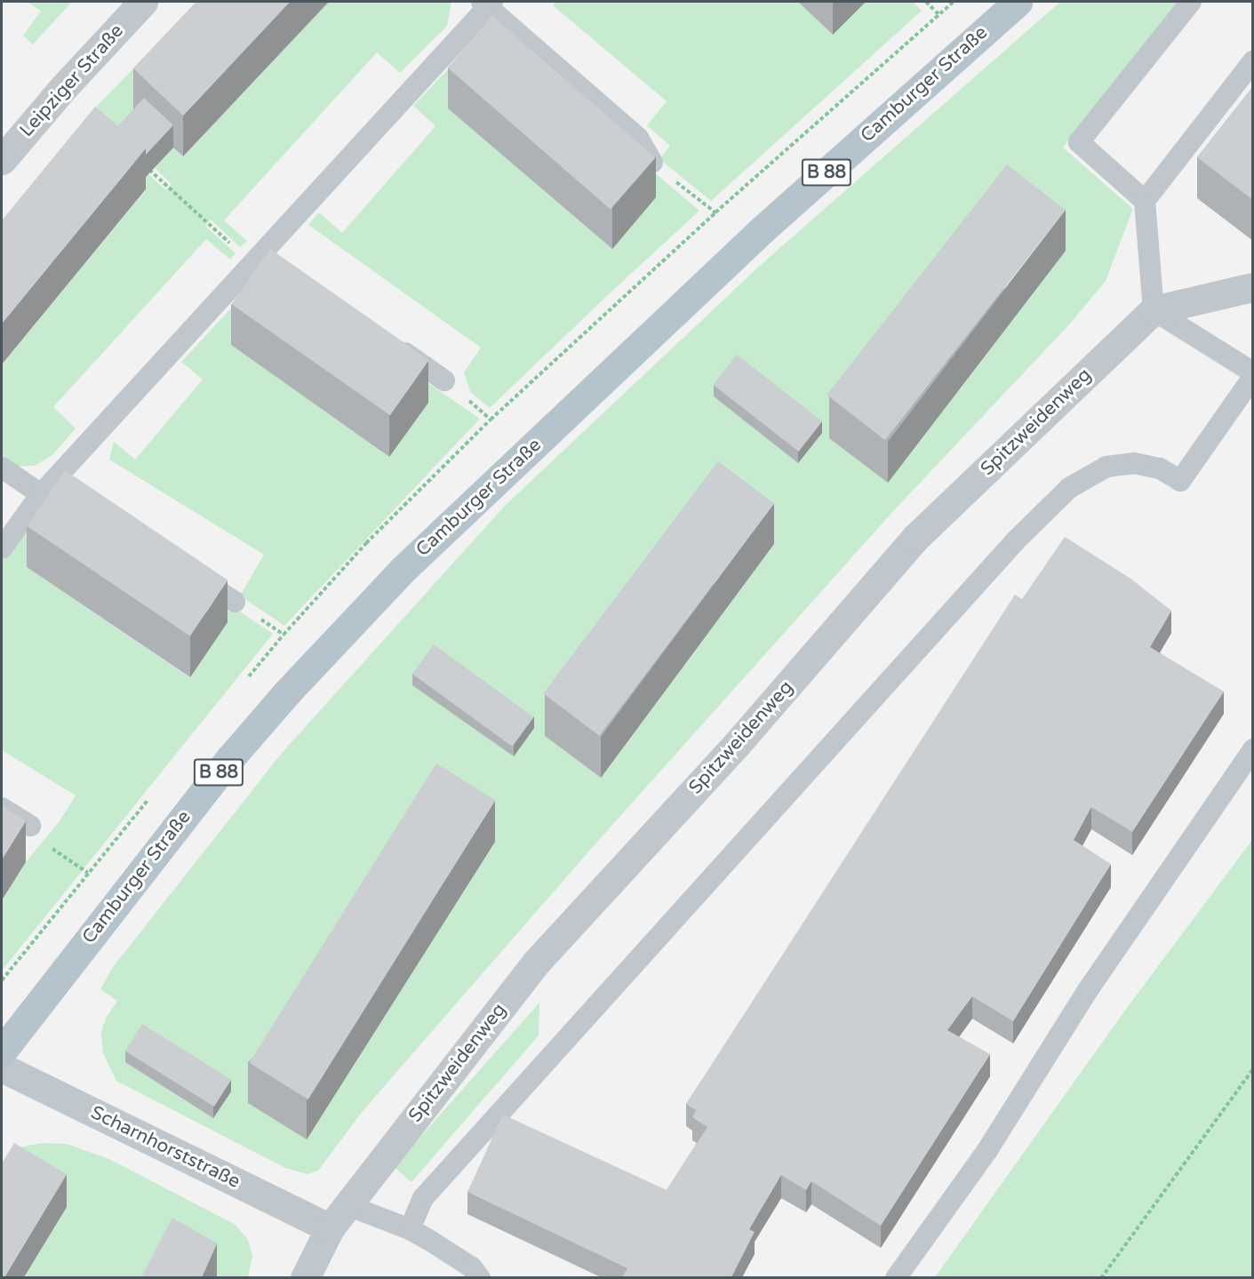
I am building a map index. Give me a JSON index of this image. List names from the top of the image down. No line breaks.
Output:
{"streets":{"main road":["Camburger Straße","B 88"],"street":["Leipziger Straße","Spitzweidenweg","Scharnhorststraße"]},"crossings":[["Spitzweidenweg","Scharnhorststraße"]]}
